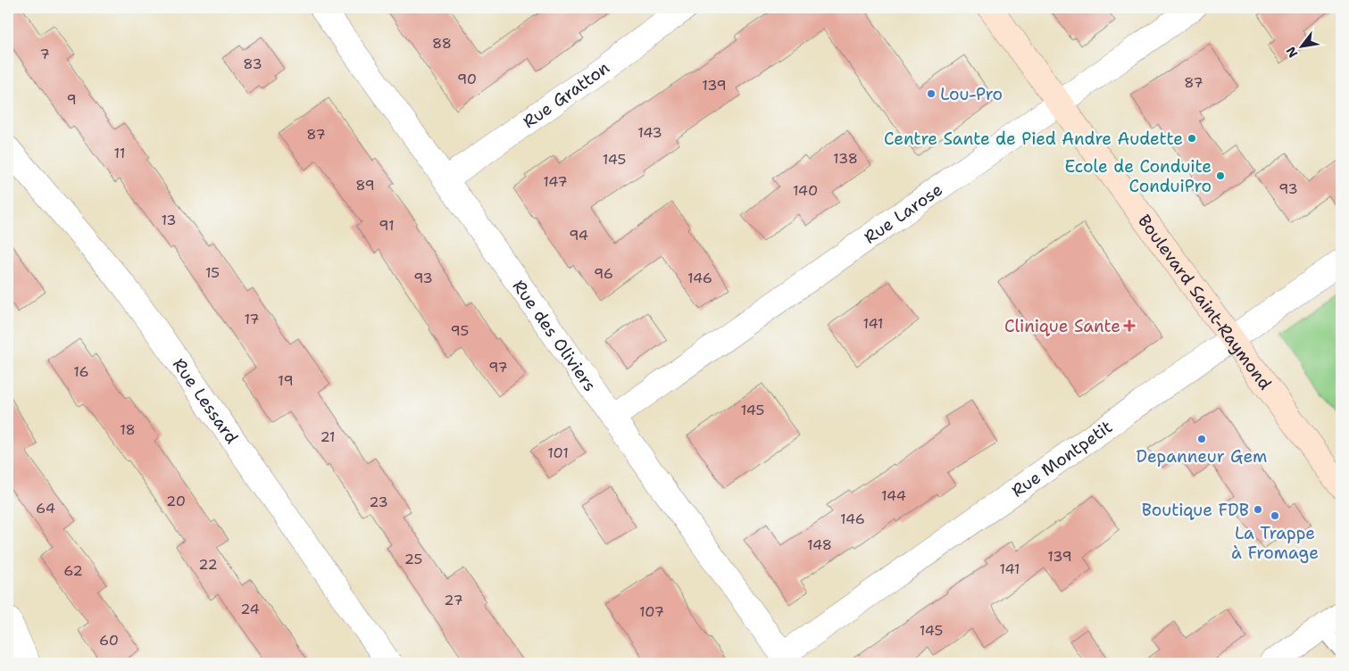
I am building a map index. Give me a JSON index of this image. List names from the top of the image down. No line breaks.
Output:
{"streets":{"main road":["Boulevard Saint-Raymond"],"street":["Rue Gratton","Rue Larose","Rue des Oliviers","Rue Lessard","Rue Montpetit"]},"crossings":[["Rue Gratton","Rue des Oliviers"],["Rue Larose","Boulevard Saint-Raymond"],["Rue Larose","Rue des Oliviers"],["Boulevard Saint-Raymond","Rue Montpetit"],["Rue des Oliviers","Rue Montpetit"]],"places":{"other":["Lou-Pro","Centre Sante de Pied Andre Audette","Ecole de Conduite ConduiPro","Depanneur Gem","Boutique FDB","La Trappe à Fromage"],"health":["Clinique Sante"]},"house_numbers":["88","7","83","90","87","139","9","143","87","11","138","145","147","89","93","140","13","91","94","15","96","93","146","17","141","95","97","16","19","145","18","21","101","144","20","23","64","146","148","139","25","22","141","62","27","24","107","145","60"],"north":"bottom left"}
